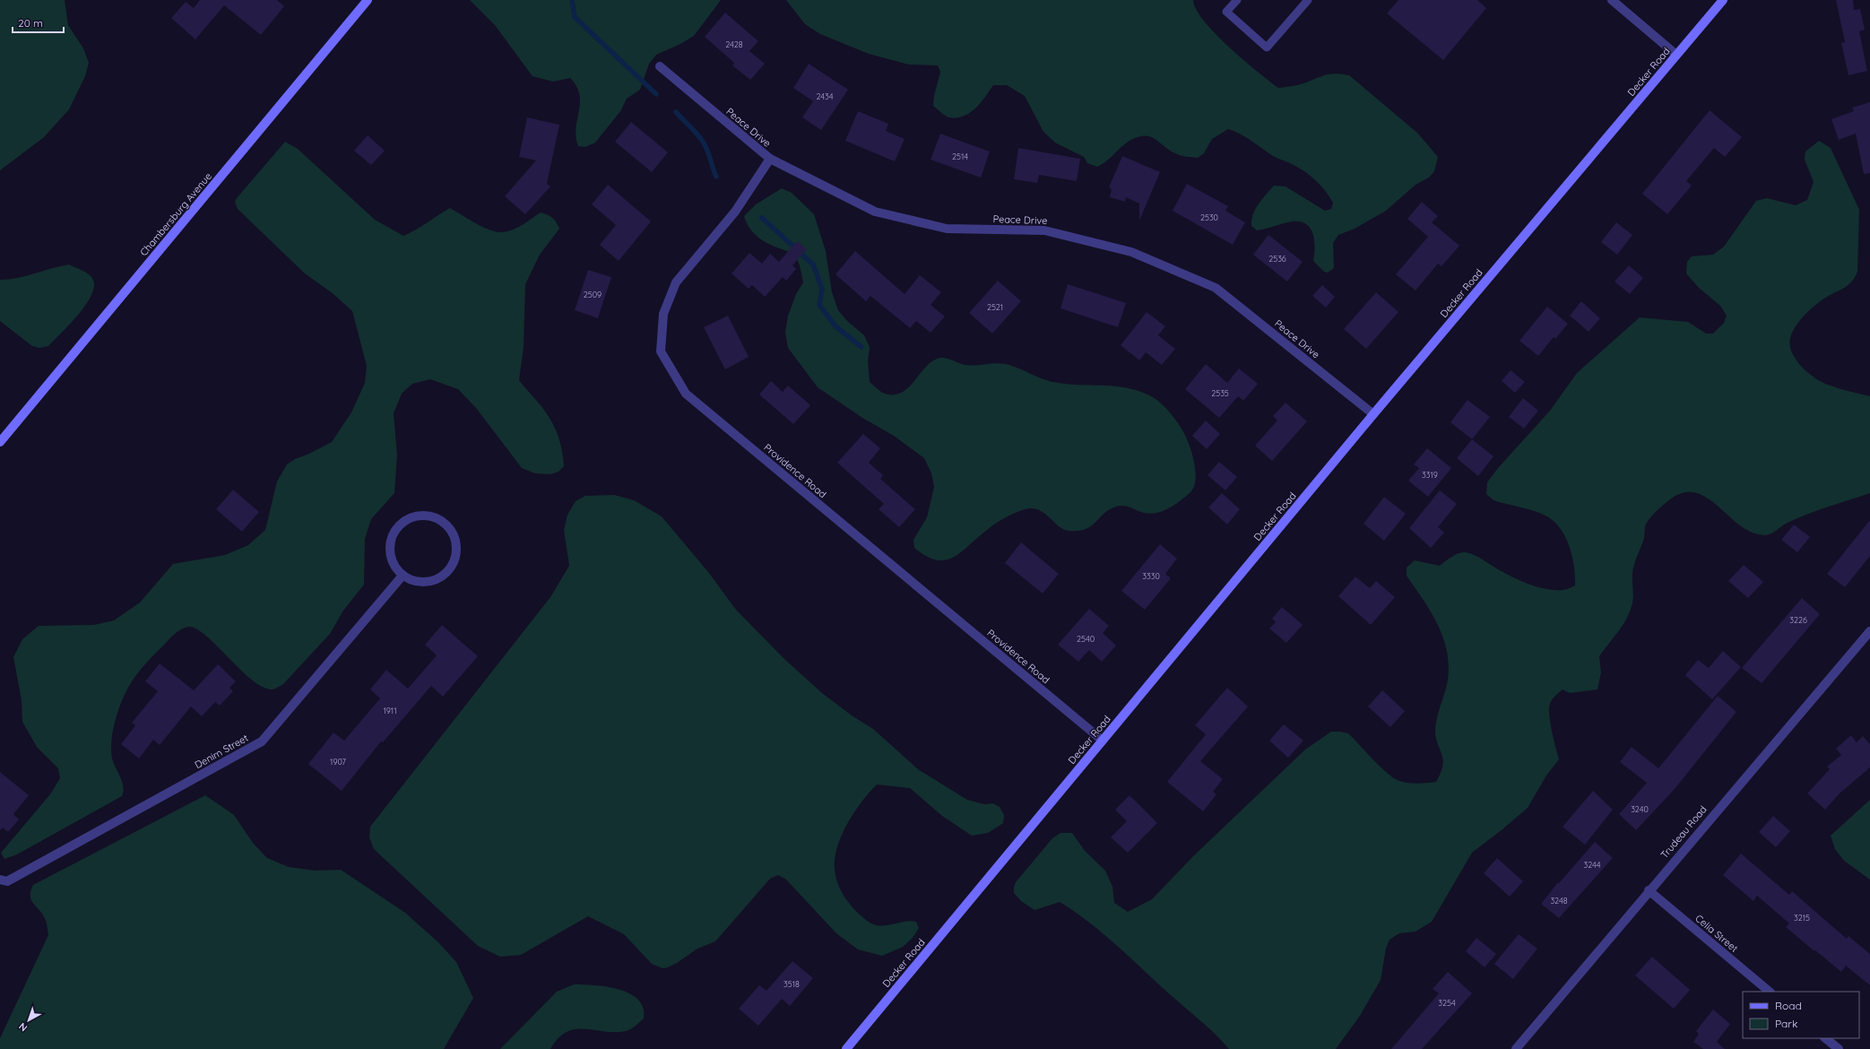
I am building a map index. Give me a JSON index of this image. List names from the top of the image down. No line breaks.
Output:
{"streets":{"street":["Decker Road","Peace Drive","Chambersburg Avenue","Providence Road","Denim Street","Trudeau Road","Celia Street"]},"crossings":[["Decker Road","Peace Drive"],["Decker Road","Providence Road"],["Peace Drive","Providence Road"],["Trudeau Road","Celia Street"]],"house_numbers":["2428","2434","2514","2530","2536","2509","2521","2535","3319","3330","3226","2540","1911","1907","3240","3244","3248","3215","3518","3254"],"legend":["Road","Park"],"scale_bar":"20 m","north":"bottom left"}
